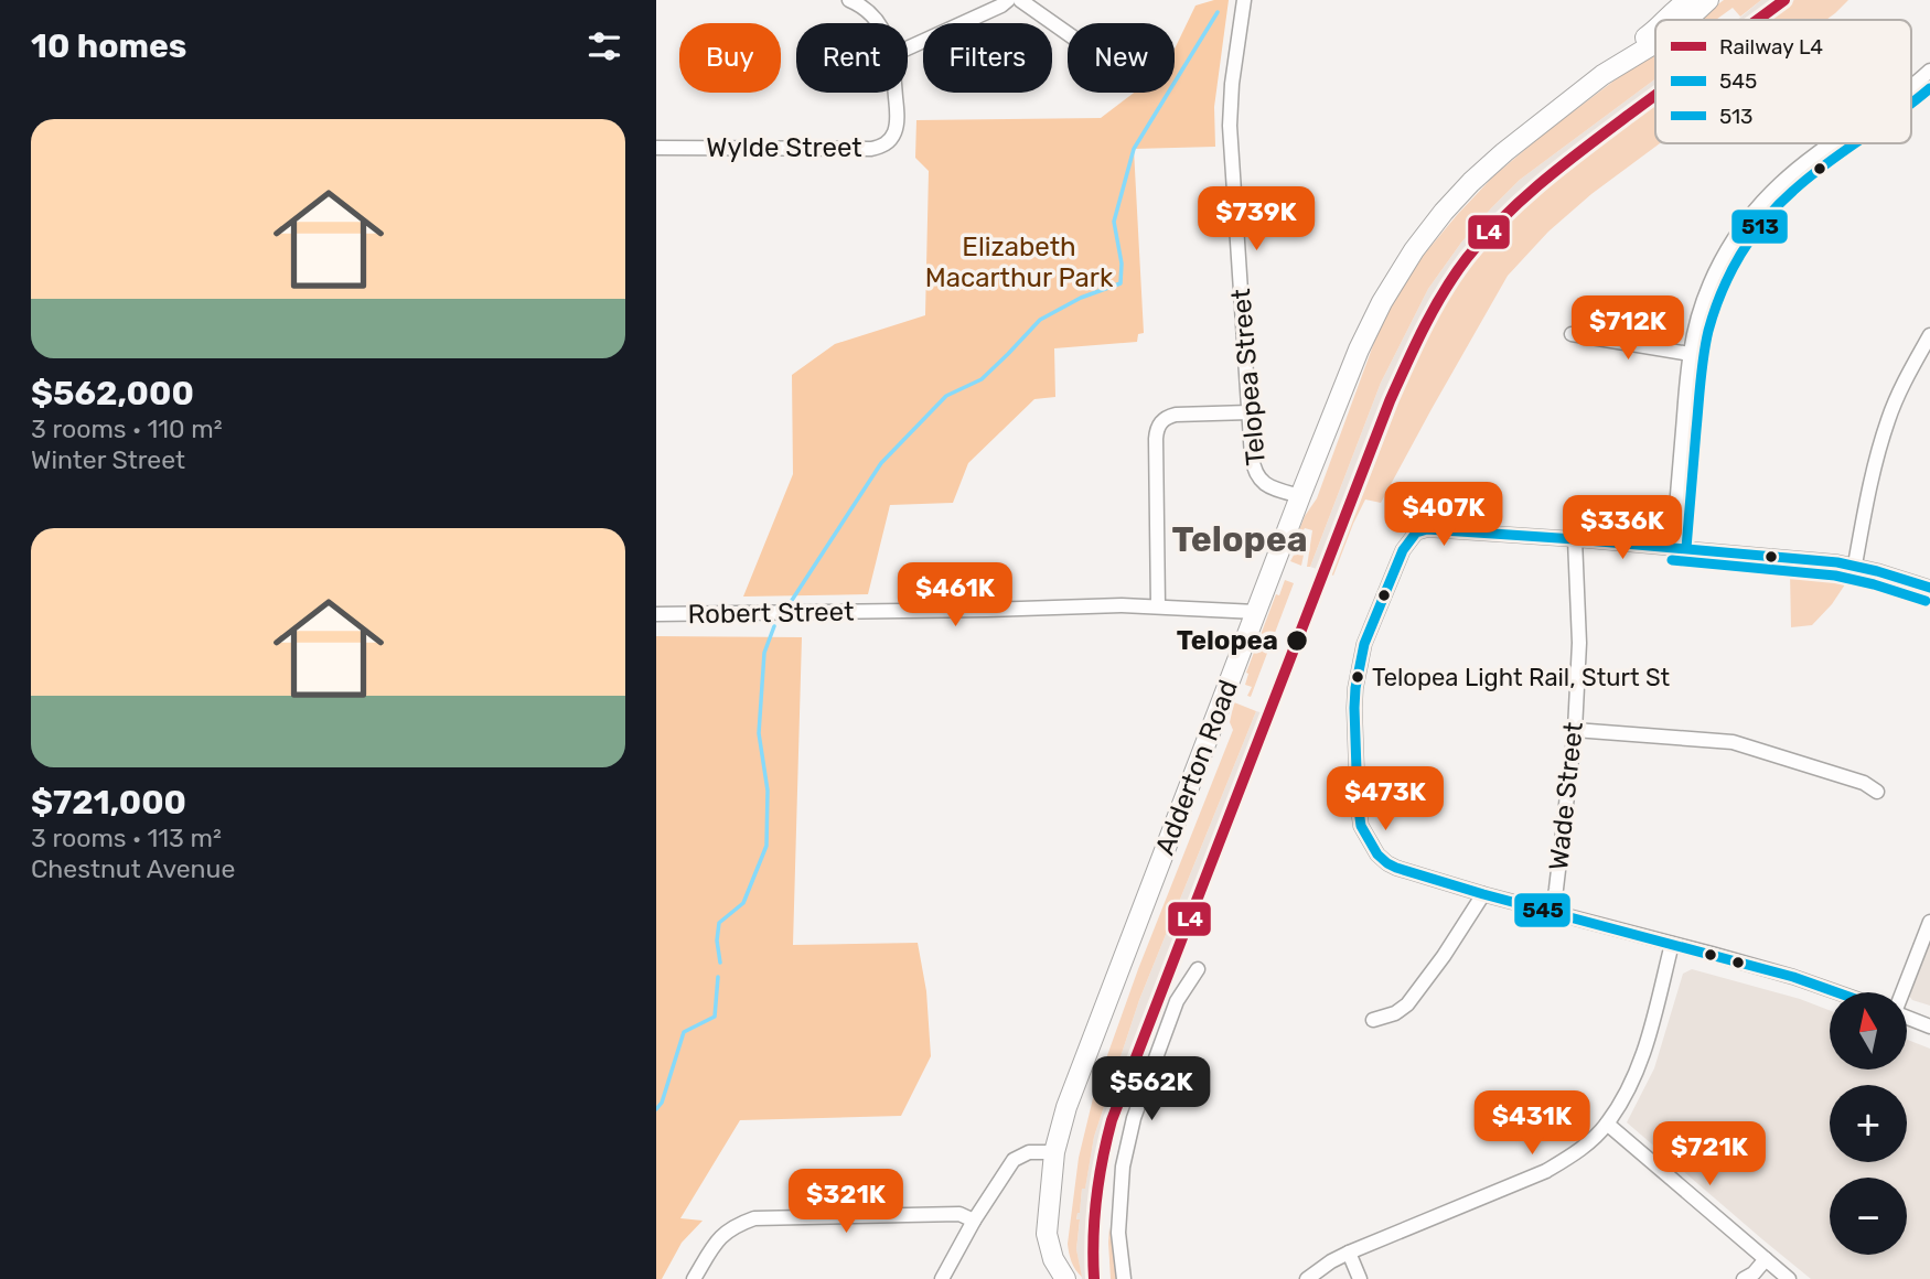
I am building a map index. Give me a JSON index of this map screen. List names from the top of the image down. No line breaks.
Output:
{"streets":{"main road":["Adderton Road"],"street":["Wylde Street","Telopea Street","Robert Street","Wade Street"]},"crossings":[["Telopea Street","Adderton Road"],["Robert Street","Adderton Road"]],"districts":["Telopea"],"parks":["Elizabeth Macarthur Park"],"places":["Telopea","Telopea Light Rail, Sturt St"],"lines":["rail line L4","transit line 513","transit line 545"],"legend":["Railway L4","545","513"],"north":"top","page":{"heading":"10 homes","chip":["Buy","Rent","Filters","New"],"list":[{"name":"$562,000","note":"3 rooms · 110 m² · Winter Street"},{"name":"$721,000","note":"3 rooms · 113 m² · Chestnut Avenue"}],"price":["$739K","$712K","$407K","$336K","$461K","$473K","$562K","$431K","$721K","$321K"],"map_buttons":["+","−"]}}
